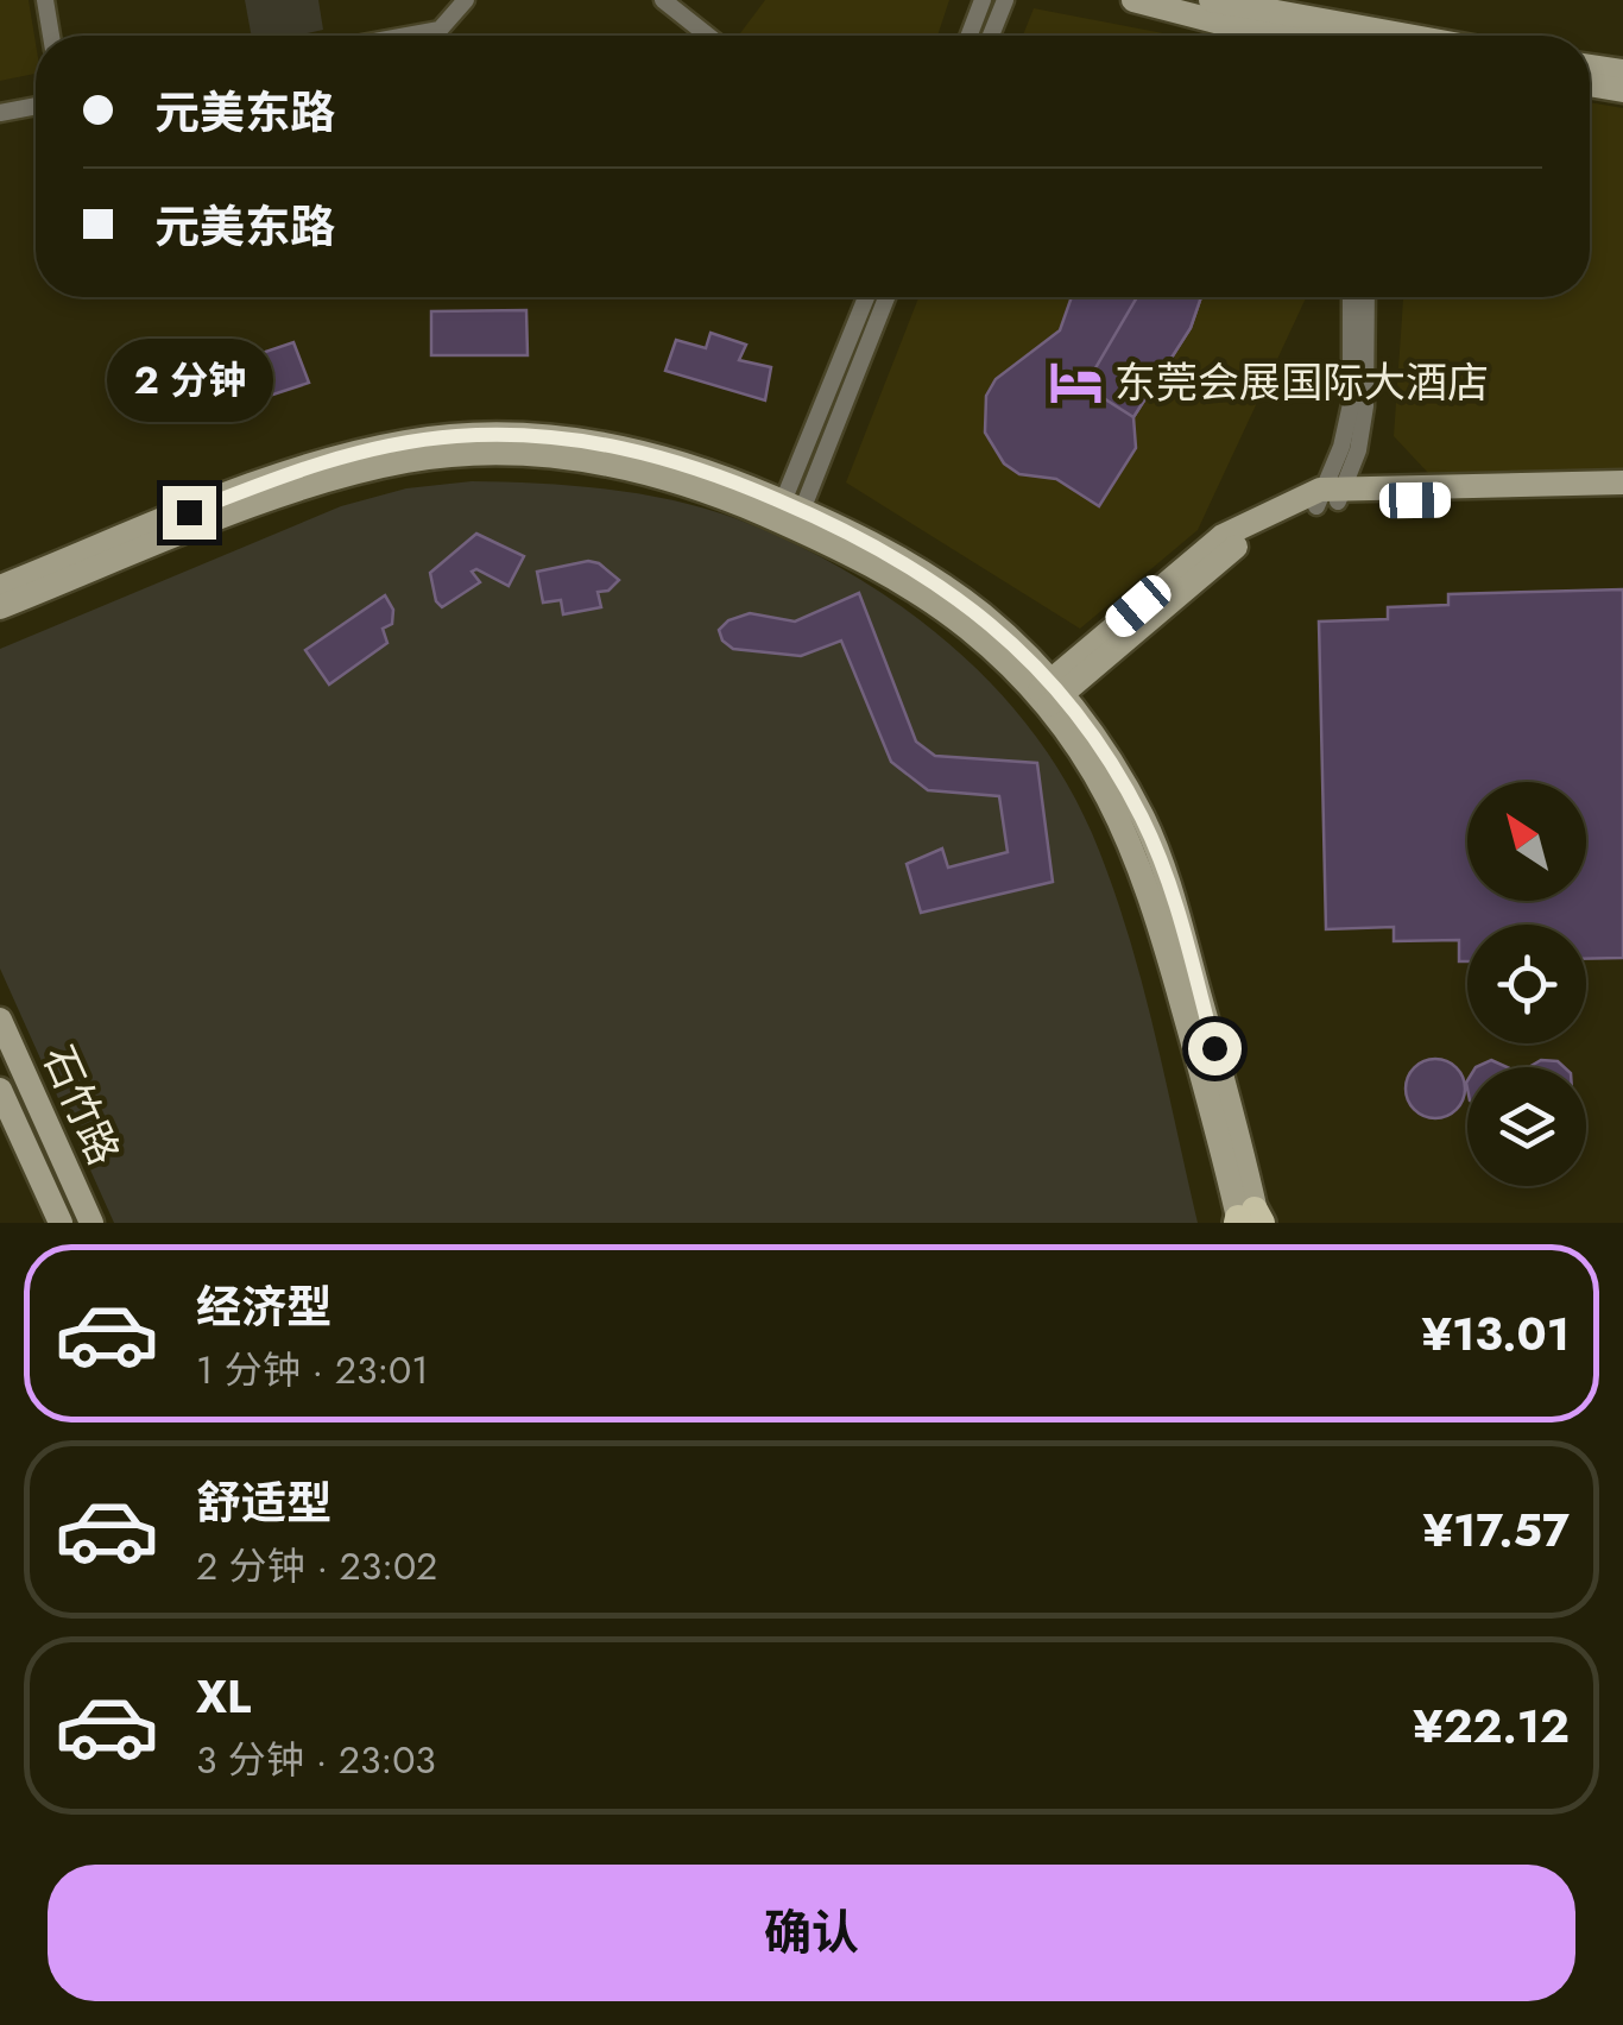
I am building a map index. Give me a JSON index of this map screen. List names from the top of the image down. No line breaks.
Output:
{"streets":{"street":["石竹路"]},"places":{"hotel":["东莞会展国际大酒店"]},"north":"top left","page":{"banner":["元美东路","元美东路"],"bubble":"2 分钟","list":[{"name":"经济型","note":"1 分钟 · 23:01","value":"¥13.01"},{"name":"舒适型","note":"2 分钟 · 23:02","value":"¥17.57"},{"name":"XL","note":"3 分钟 · 23:03","value":"¥22.12"}],"buttons":"确认"}}
